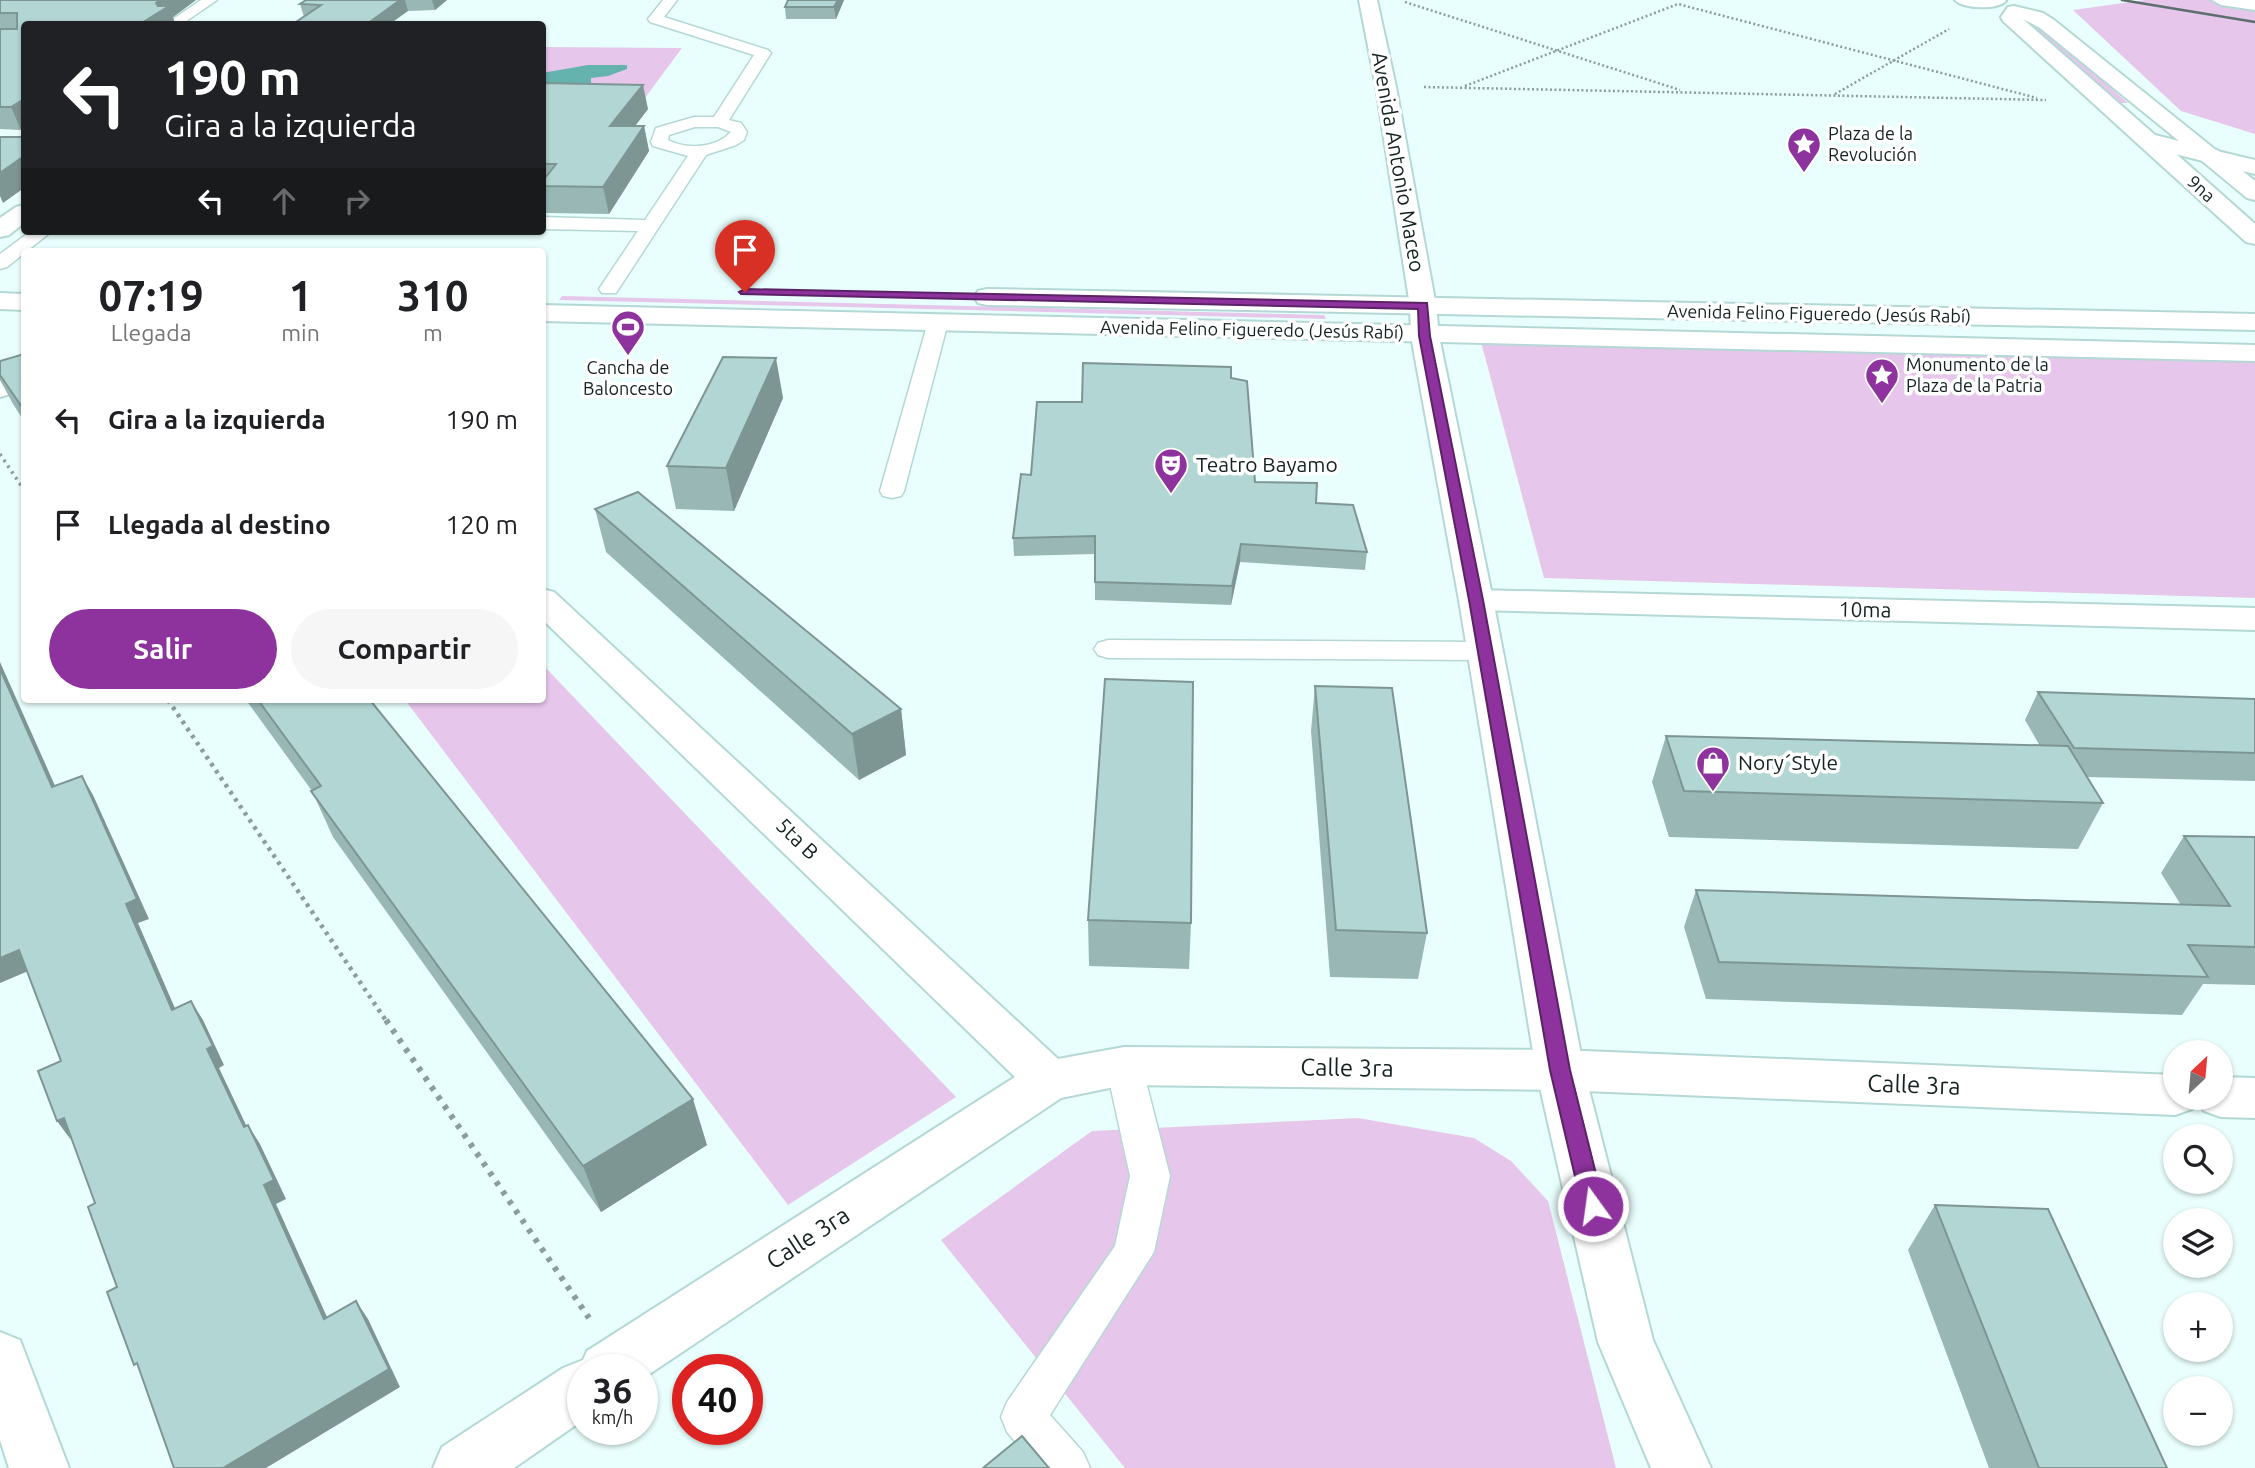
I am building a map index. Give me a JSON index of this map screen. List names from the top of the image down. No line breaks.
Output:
{"streets":{"street":["Avenida Antonio Maceo","9na","Avenida Felino Figueredo (Jesús Rabí)","10ma","5ta B","Calle 3ra"]},"crossings":[["Avenida Antonio Maceo","Avenida Felino Figueredo (Jesús Rabí)"],["Avenida Antonio Maceo","10ma"],["Avenida Antonio Maceo","Calle 3ra"],["5ta B","Calle 3ra"]],"places":{"place":["Plaza de la Revolución","Monumento de la Plaza de la Patria"],"sports":["Cancha de Baloncesto"],"theatre":["Teatro Bayamo"],"shop":["Nory´Style"]},"north":"top right","page":{"turn":["190 m","Gira a la izquierda"],"eta":["07:19","Llegada","1","min","310","m"],"list":[{"name":"Gira a la izquierda","value":"190 m"},{"name":"Llegada al destino","value":"120 m"}],"buttons":["Salir","Compartir"],"map_buttons":["+","−"],"speed":"36 km/h","limit":"40"}}
